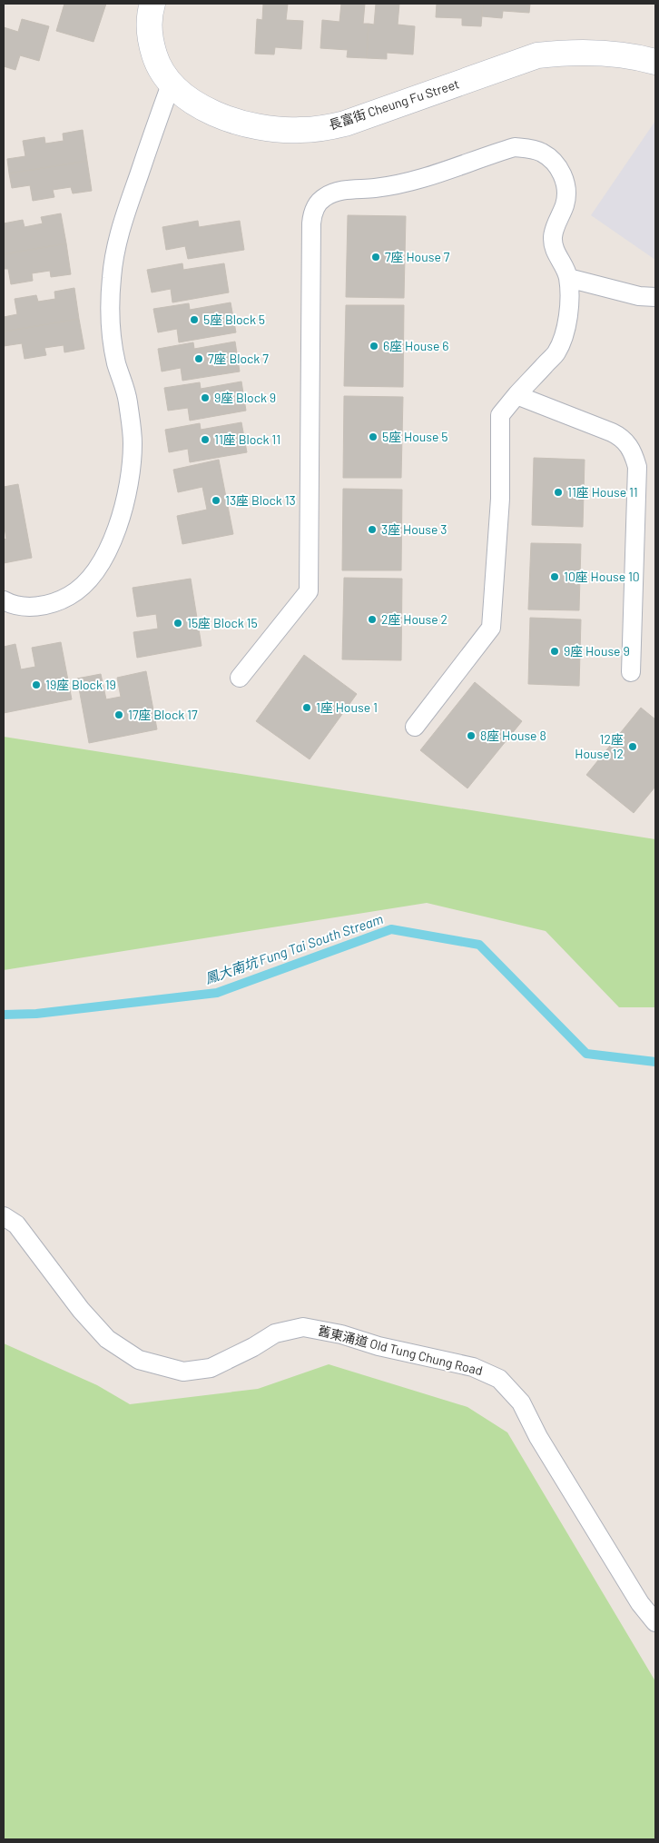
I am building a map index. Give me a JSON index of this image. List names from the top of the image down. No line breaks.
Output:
{"streets":{"street":["長富街 Cheung Fu Street"],"lane":["舊東涌道 Old Tung Chung Road"]},"water":["鳳大南坑 Fung Tai South Stream"],"places":["7座 House 7","5座 Block 5","6座 House 6","7座 Block 7","9座 Block 9","5座 House 5","11座 Block 11","11座 House 11","13座 Block 13","3座 House 3","10座 House 10","2座 House 2","15座 Block 15","9座 House 9","19座 Block 19","1座 House 1","17座 Block 17","8座 House 8","12座 House 12"]}
